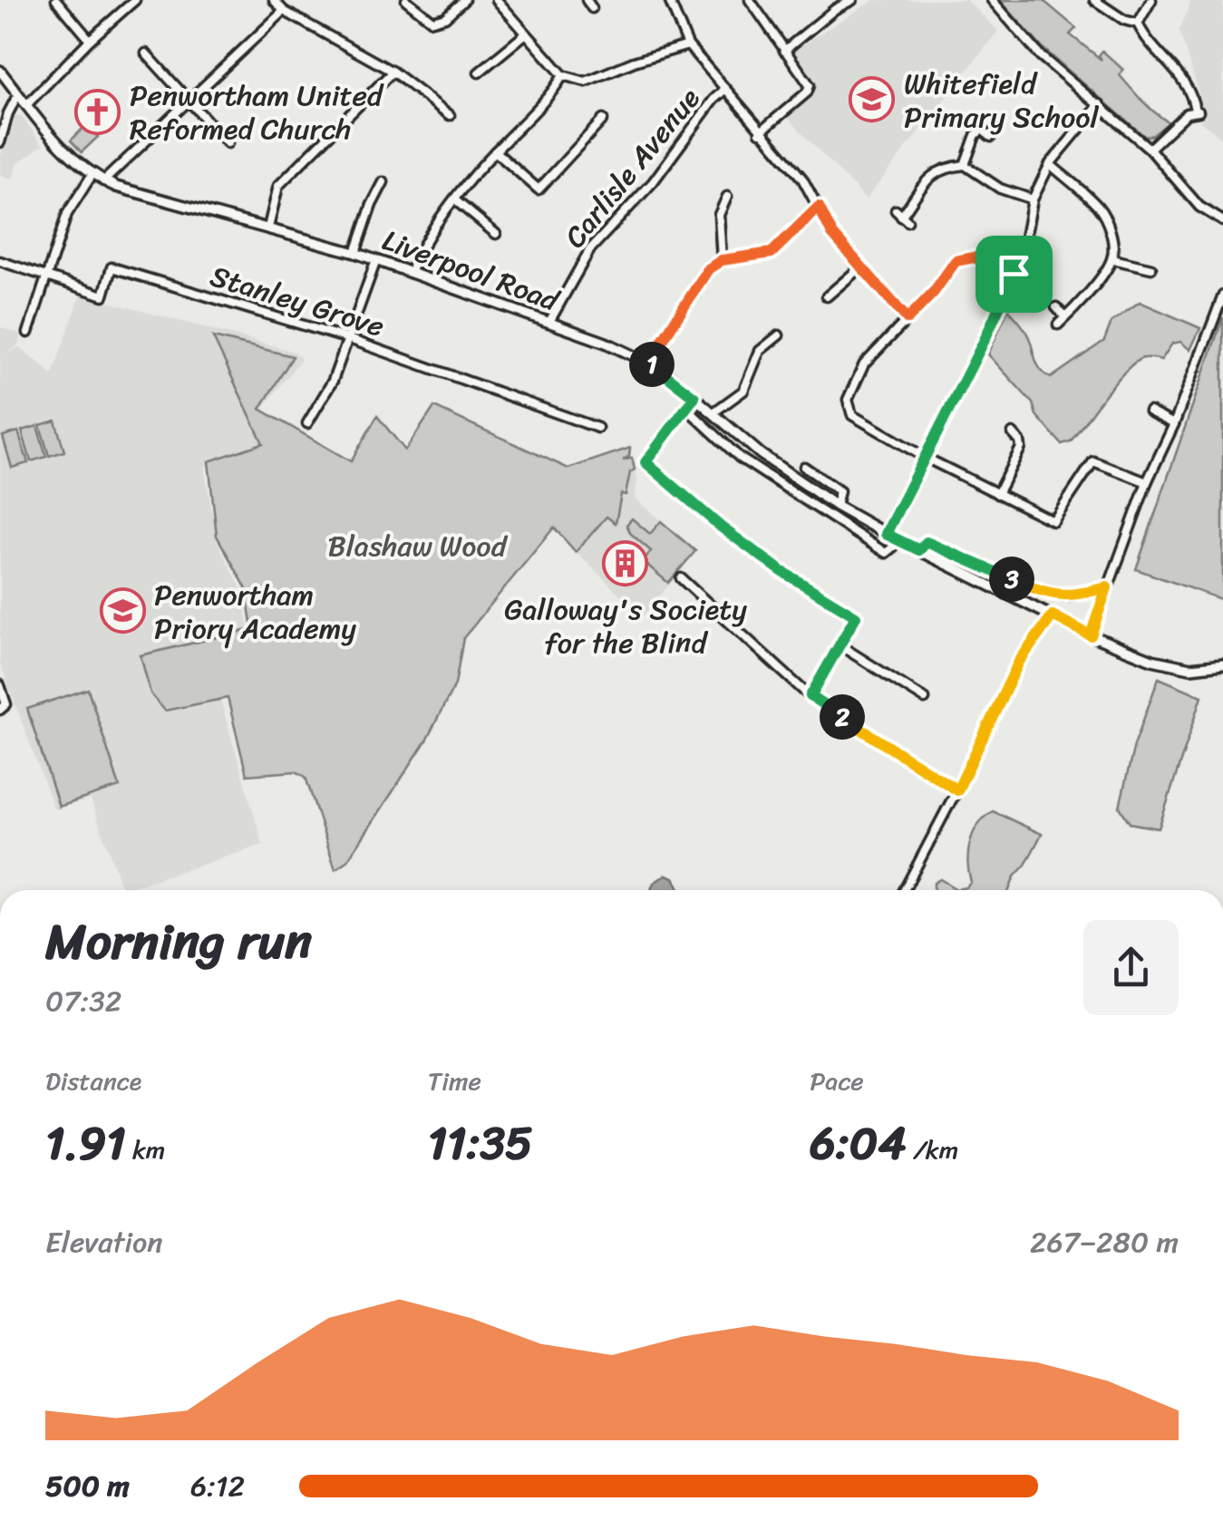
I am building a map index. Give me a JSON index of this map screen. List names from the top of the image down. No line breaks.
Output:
{"streets":{"street":["Carlisle Avenue","Liverpool Road","Stanley Grove"]},"crossings":[["Carlisle Avenue","Liverpool Road"]],"parks":["Blashaw Wood"],"places":{"school or university":["Whitefield Primary School","Penwortham Priory Academy"],"church":["Penwortham United Reformed Church"],"building":["Galloway's Society for the Blind"]},"page":{"pins":["1","3","2"],"heading":["Morning run","07:32"],"stats":[["Distance","1.91 km"],["Time","11:35"],["Pace","6:04 /km"]],"chart":["Elevation","267–280 m"],"list":[{"name":"500 m","note":"6:12"}]}}
